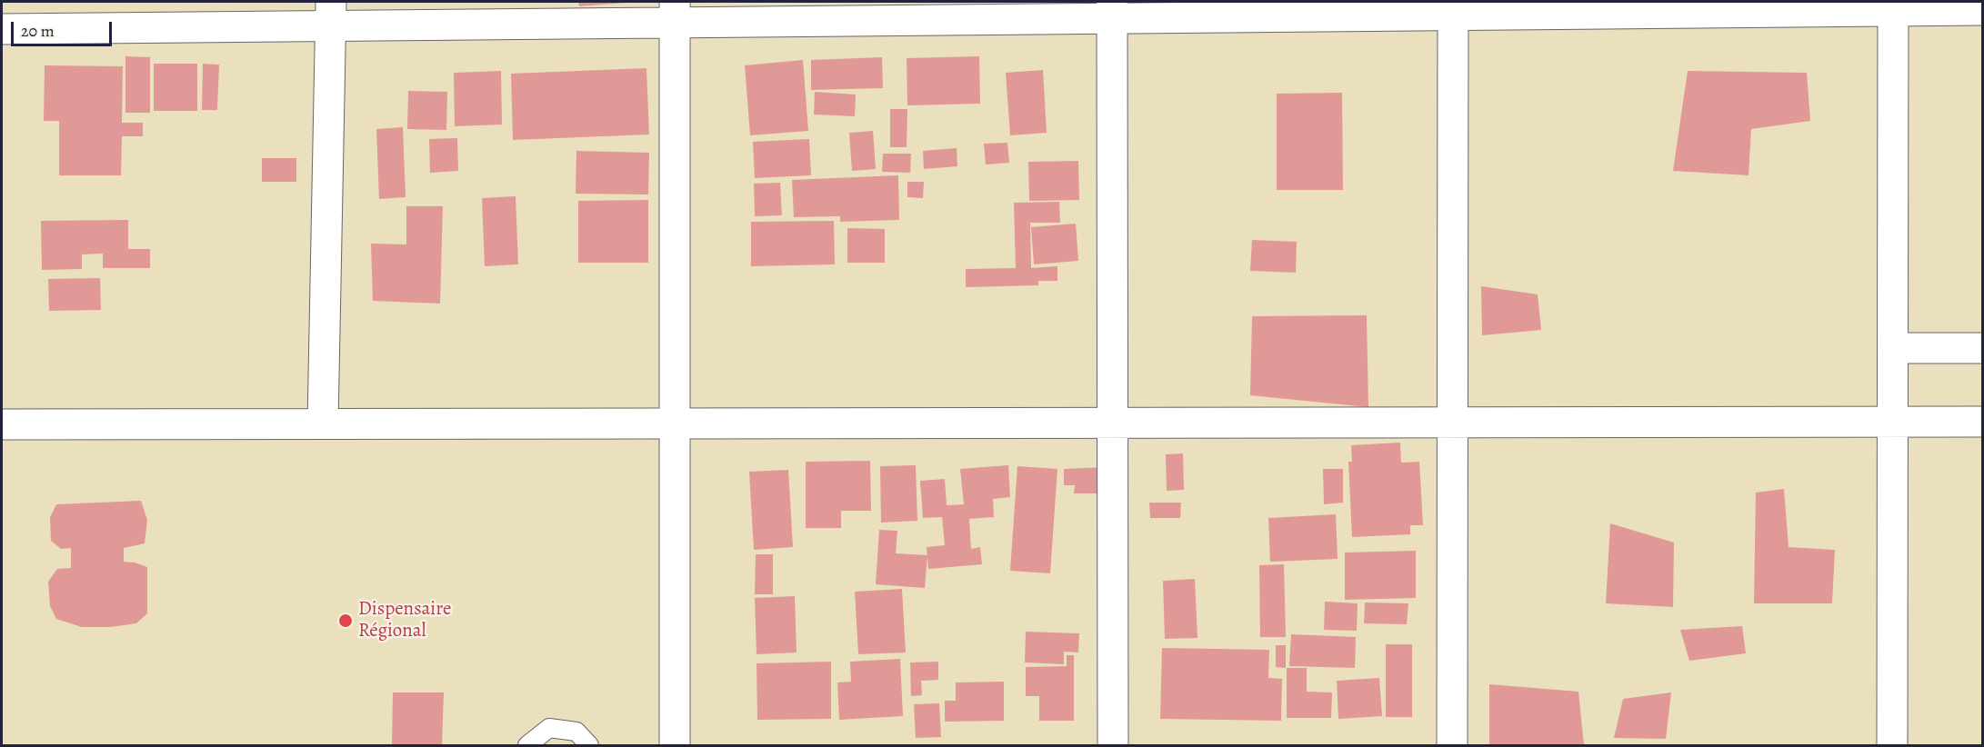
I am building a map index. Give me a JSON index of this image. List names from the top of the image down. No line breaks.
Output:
{"places":["Dispensaire Régional"],"scale_bar":"20 m"}
